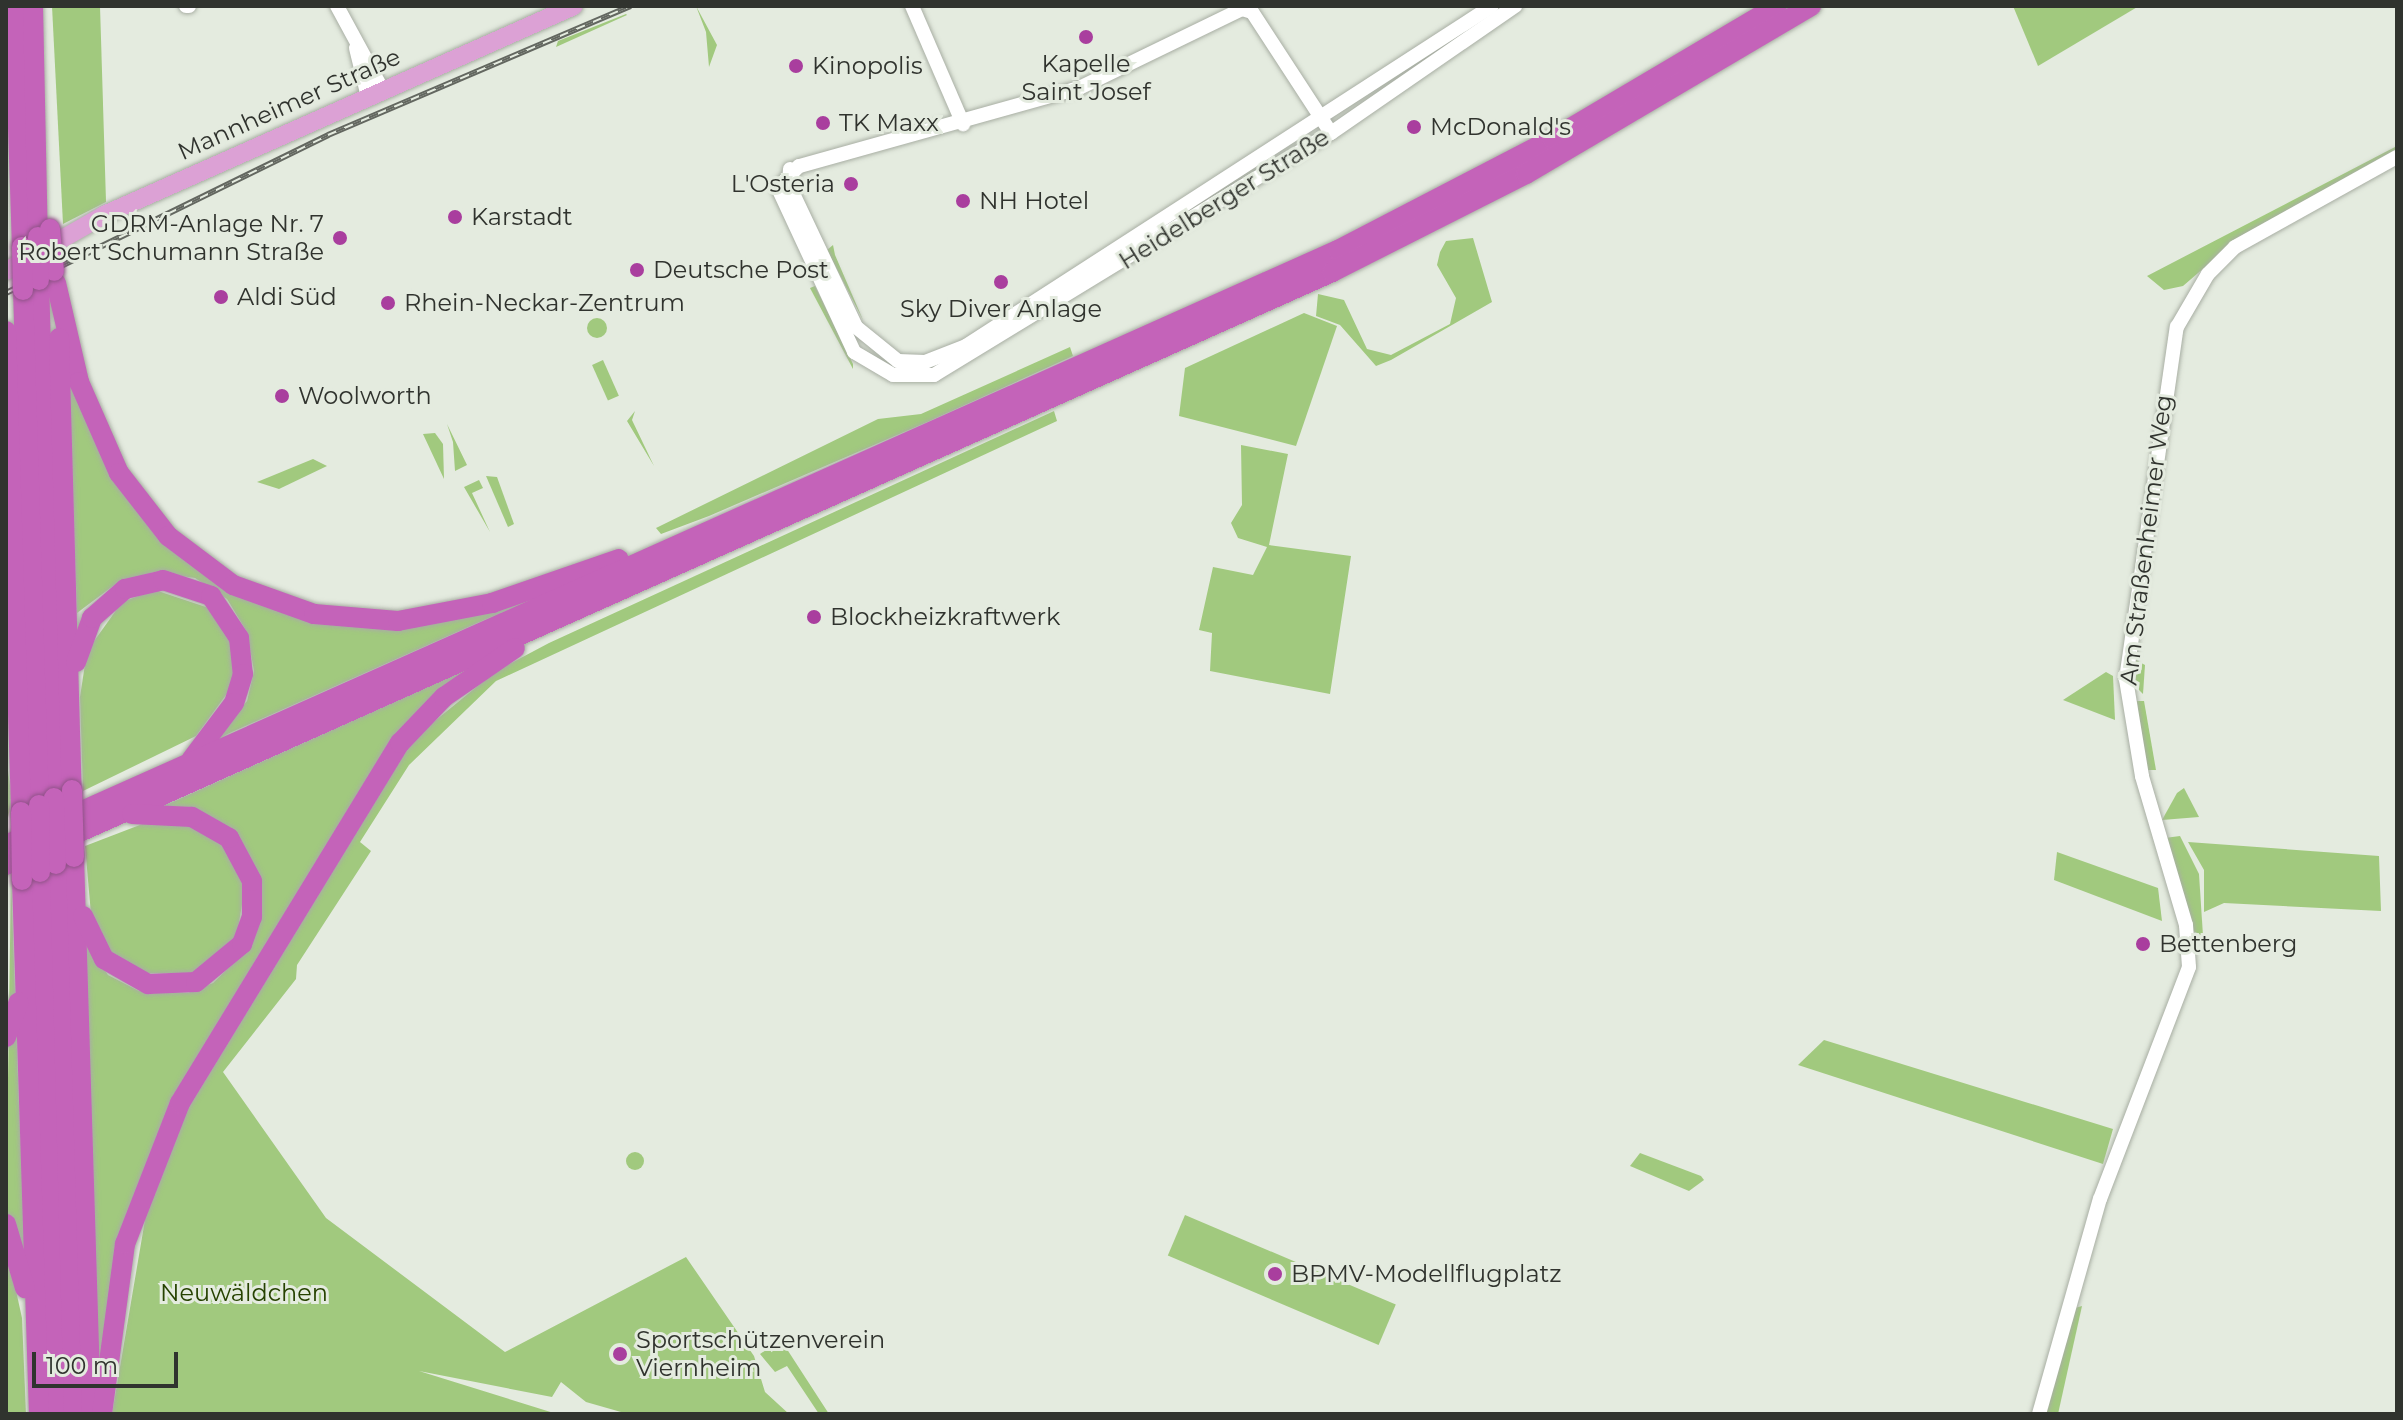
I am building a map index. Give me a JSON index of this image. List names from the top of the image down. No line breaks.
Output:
{"streets":{"main road":["Mannheimer Straße"],"street":["Heidelberger Straße","Am Straßenheimer Weg"]},"parks":["Neuwäldchen"],"places":["Kapelle Saint Josef","Kinopolis","TK Maxx","McDonald's","L'Osteria","NH Hotel","Karstadt","GDRM-Anlage Nr. 7 Robert Schumann Straße","Deutsche Post","Sky Diver Anlage","Aldi Süd","Rhein-Neckar-Zentrum","Woolworth","Blockheizkraftwerk","Bettenberg","BPMV-Modellflugplatz","Sportschützenverein Viernheim"],"scale_bar":"100 m"}
